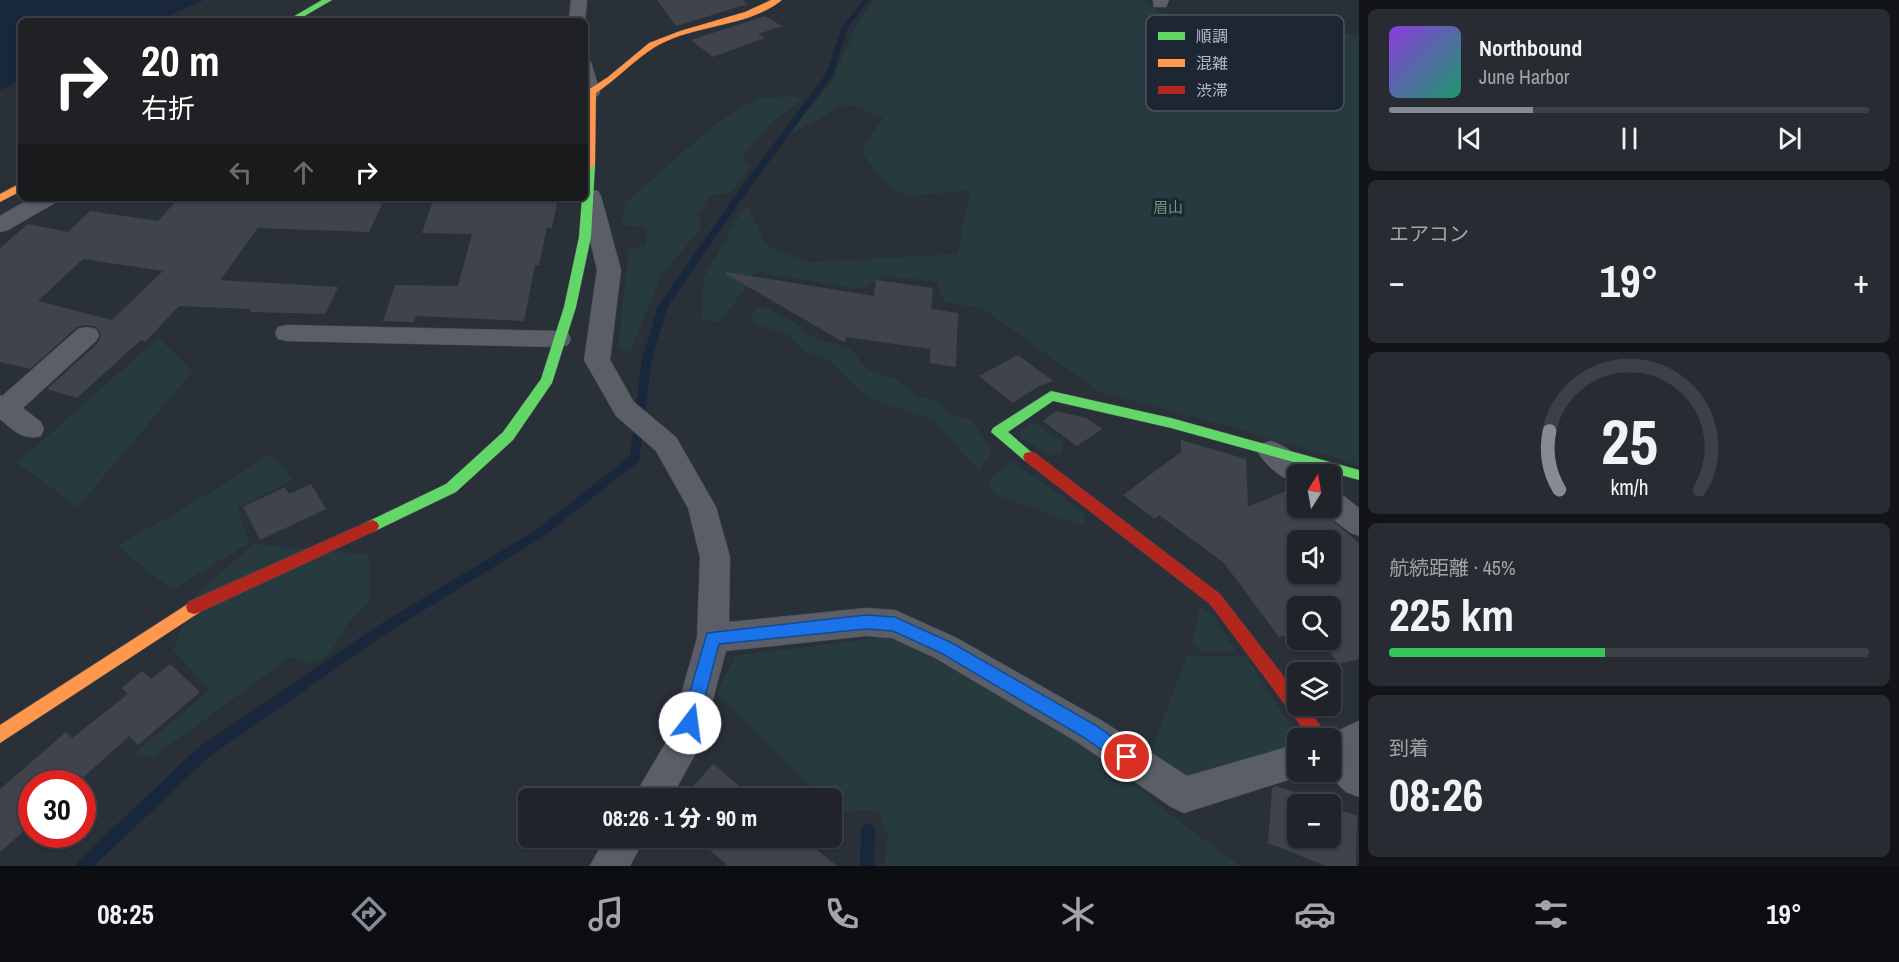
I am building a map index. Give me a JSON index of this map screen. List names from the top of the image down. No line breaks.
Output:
{"parks":["眉山"],"legend":["順調","混雑","渋滞"],"north":"top","page":{"turn":["20 m","右折"],"song":["Northbound","June Harbor"],"tile":["エアコン",["航続距離 · 45%","225 km"],["到着","08:26"]],"heat":["−","19°","+"],"map_buttons":["+","−"],"limit":"30","trip":"08:26 · 1 分 · 90 m","tabs":["08:25","19°"],"gauge":["25","km/h"]}}
